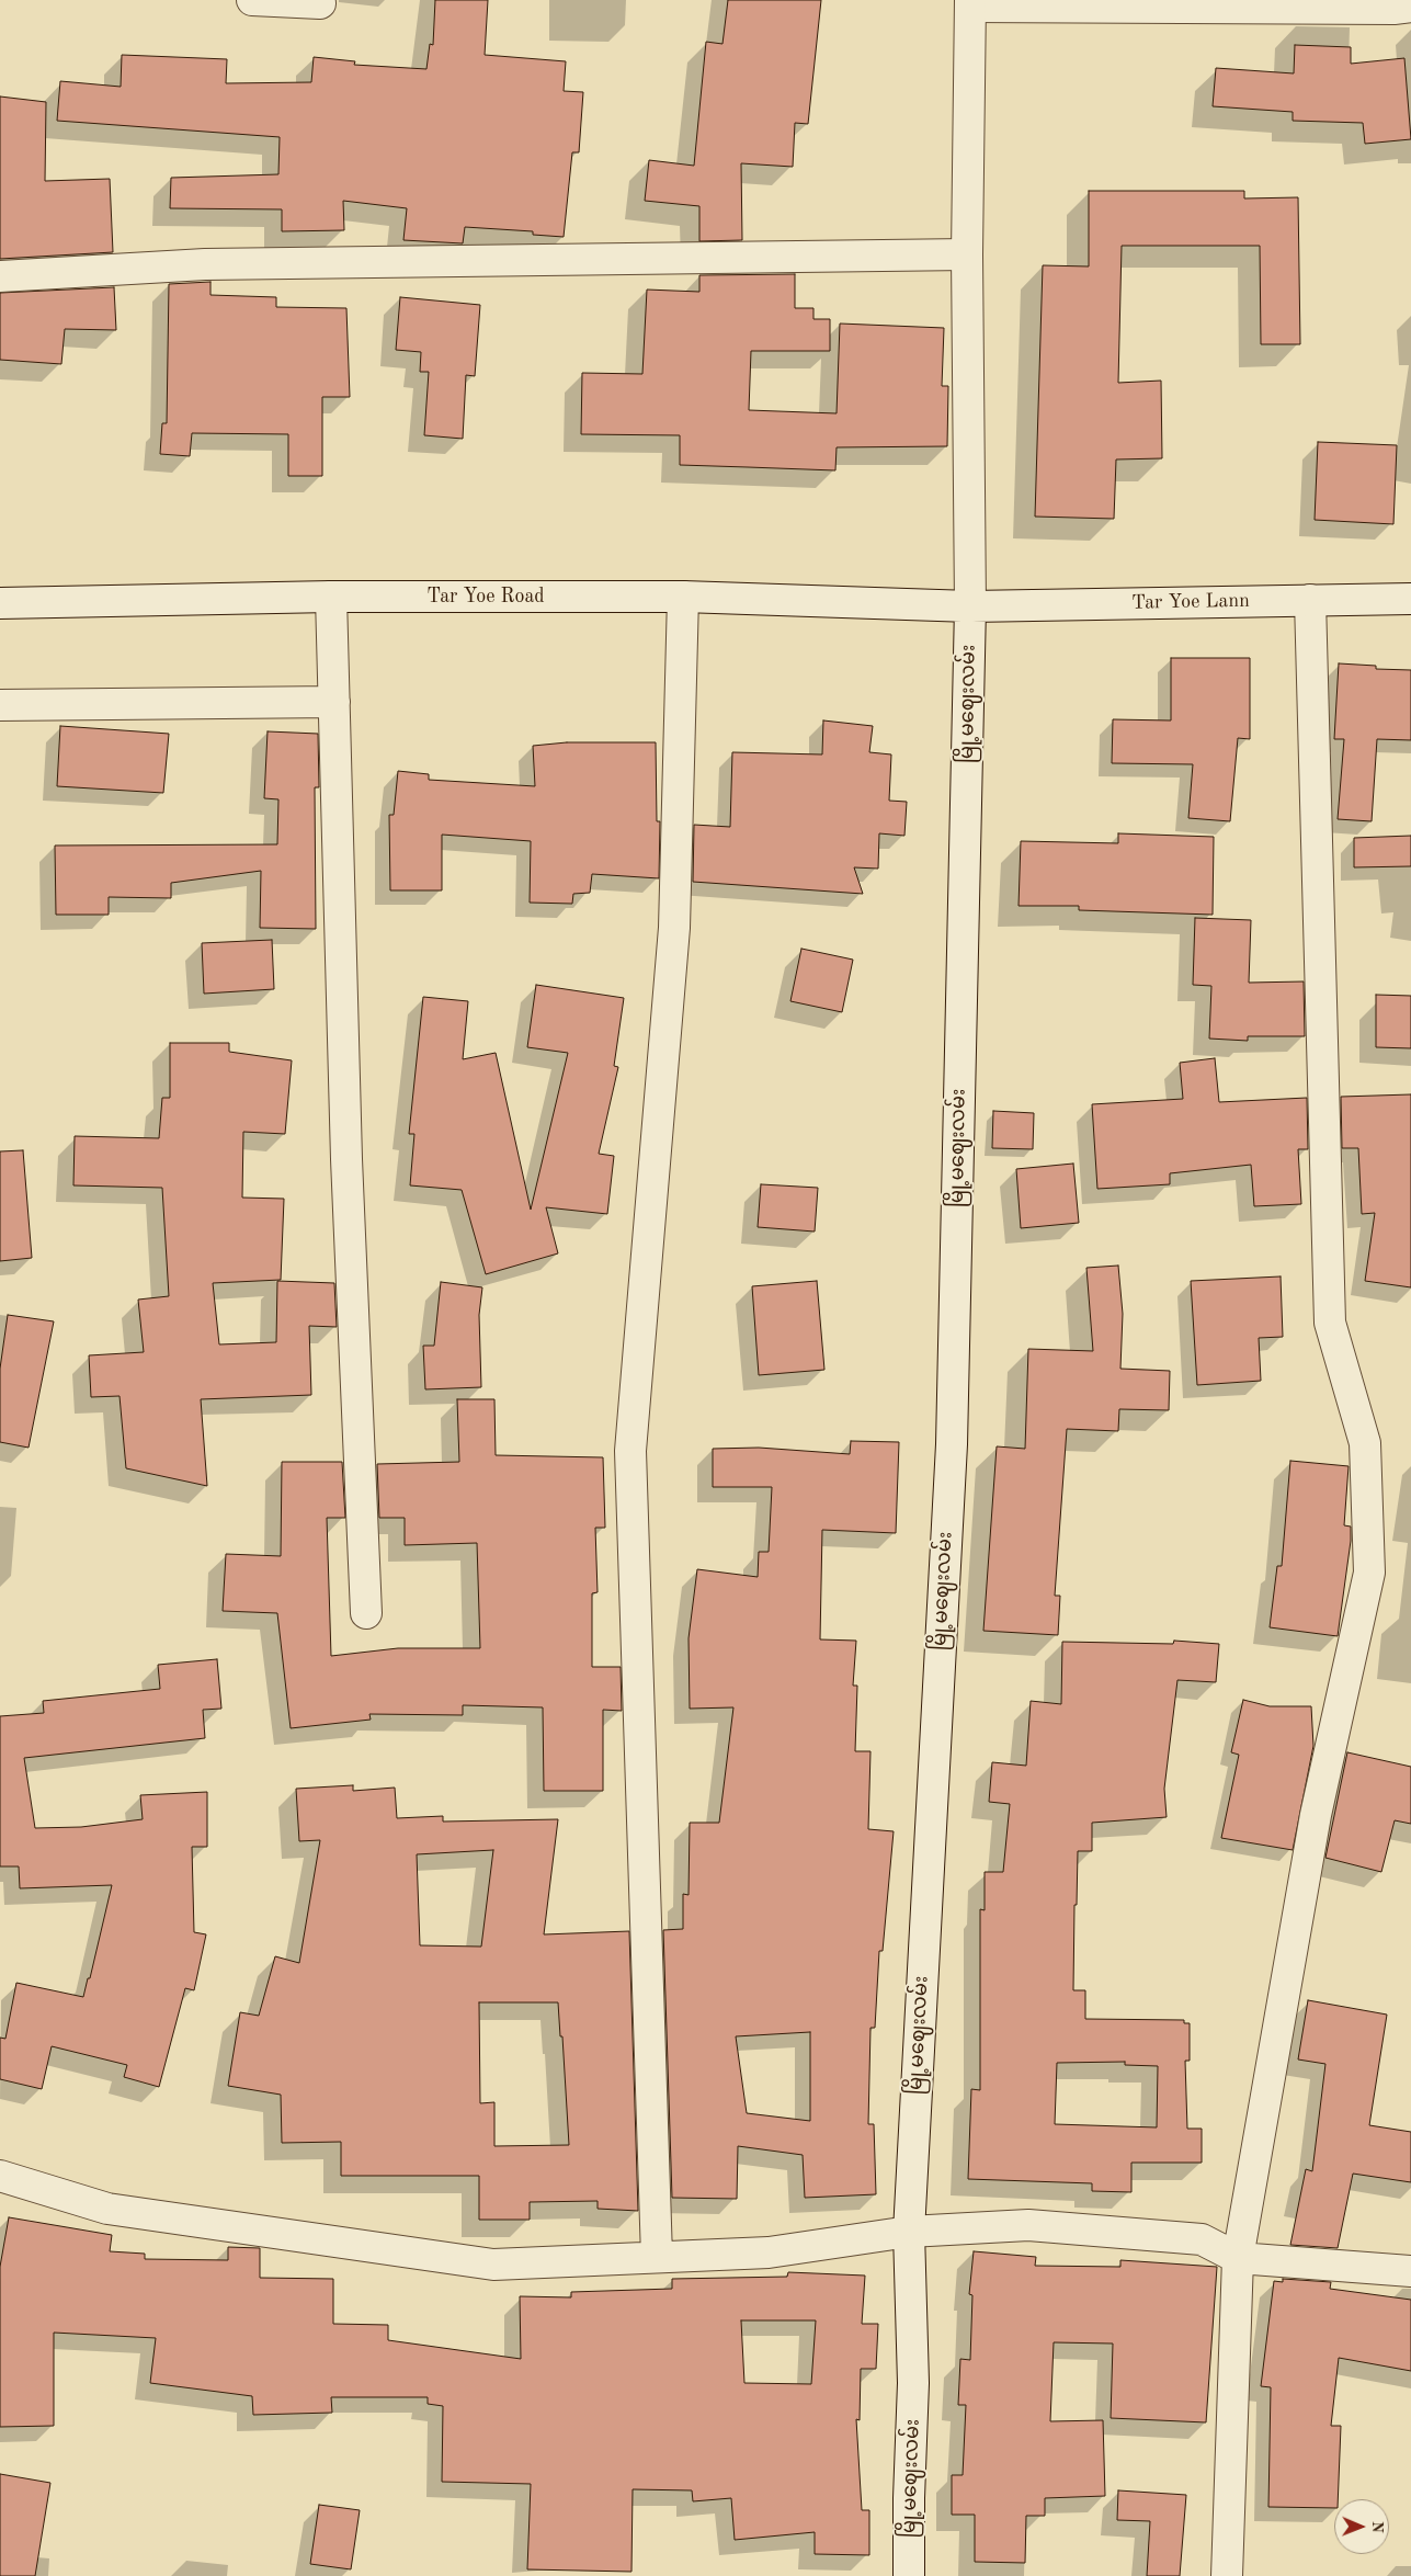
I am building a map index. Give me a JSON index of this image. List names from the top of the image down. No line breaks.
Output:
{"streets":{"street":["Tar Yoe Road","Tar Yoe Lann","မြို့မဈေးလမ်း"]},"crossings":[["Tar Yoe Road","Tar Yoe Lann"],["Tar Yoe Road","မြို့မဈေးလမ်း"],["Tar Yoe Lann","မြို့မဈေးလမ်း"]],"north":"right"}
